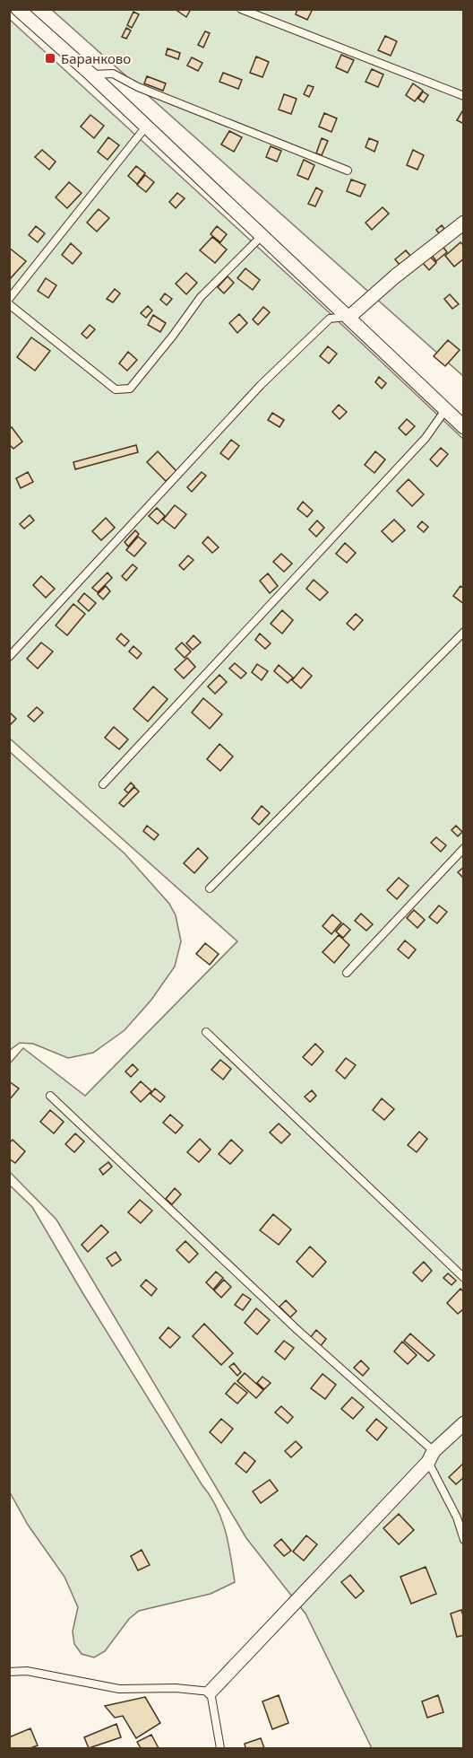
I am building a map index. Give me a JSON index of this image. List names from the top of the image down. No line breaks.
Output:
{"places":{"transit":["Баранково"]}}
